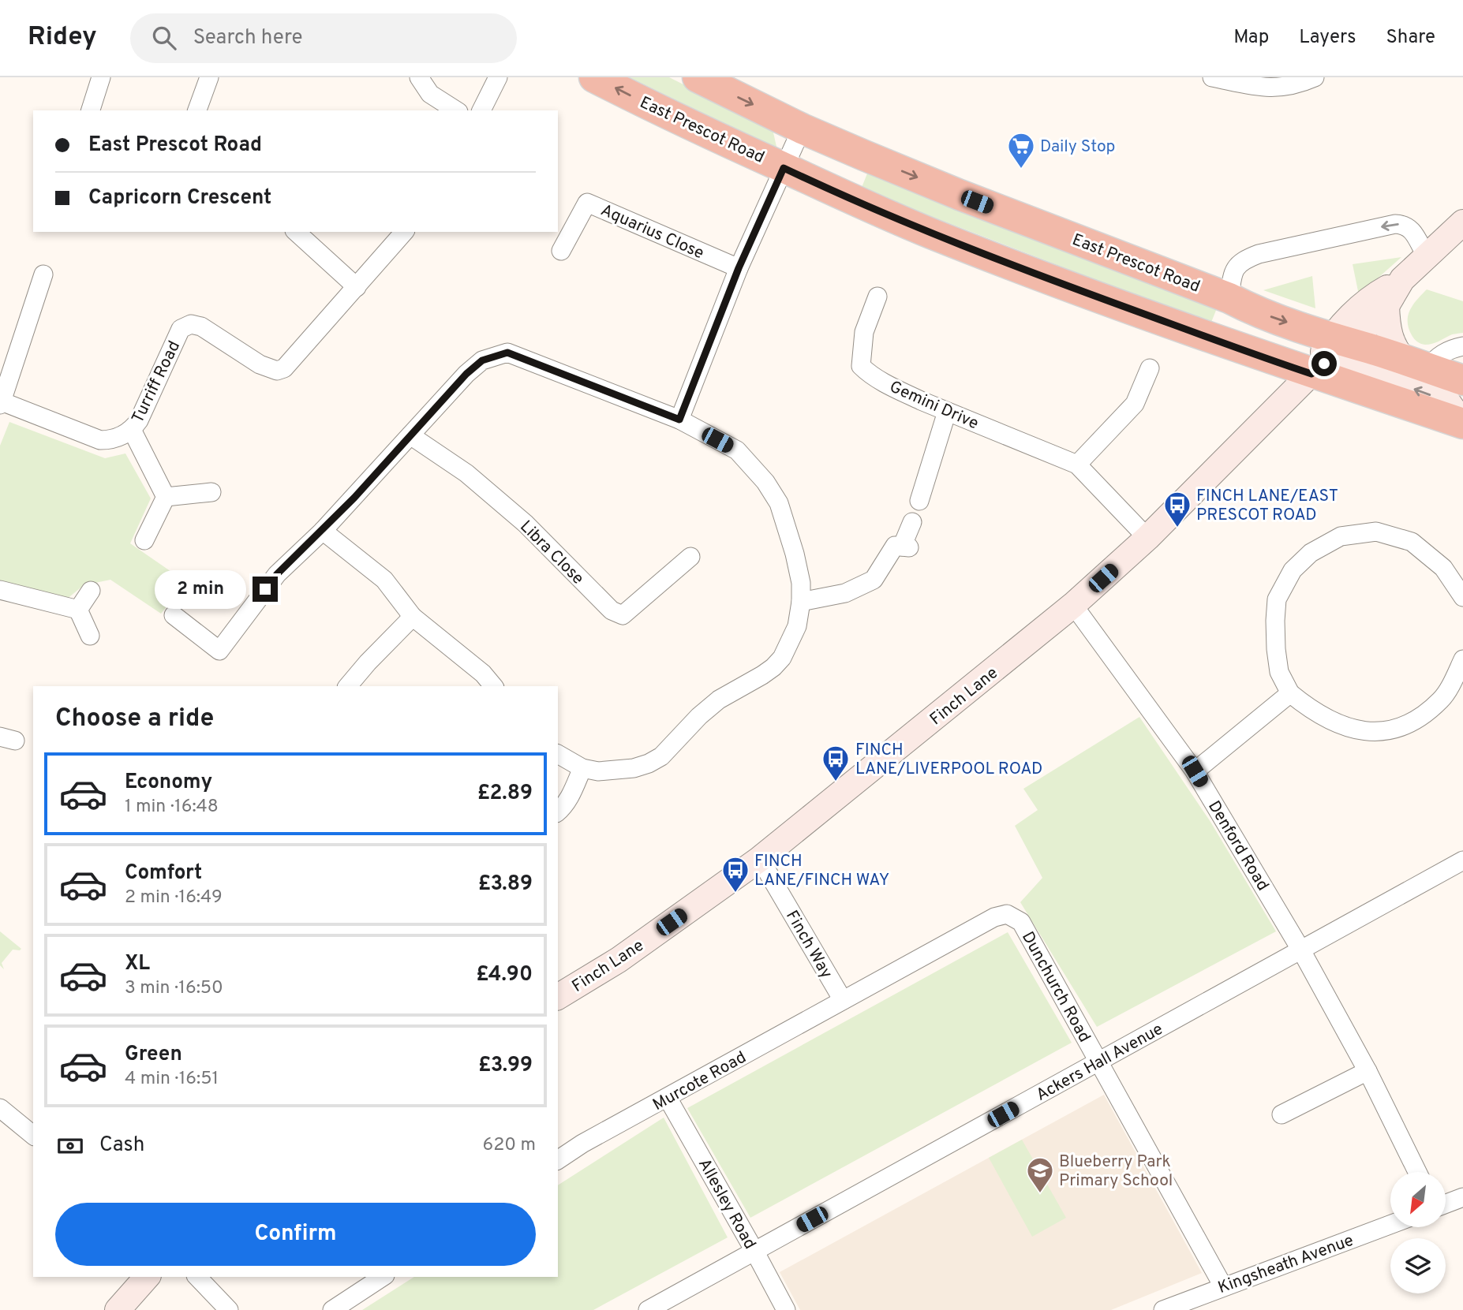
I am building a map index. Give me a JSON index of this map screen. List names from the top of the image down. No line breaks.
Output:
{"streets":{"highway":["East Prescot Road"],"street":["Aquarius Close","Turriff Road","Gemini Drive","Libra Close","Finch Lane","Denford Road","Finch Way","Dunchurch Road","Ackers Hall Avenue","Murcote Road","Allesley Road","Kingsheath Avenue"]},"crossings":[["East Prescot Road","Finch Lane"],["Gemini Drive","Finch Lane"],["Finch Lane","Denford Road"],["Finch Lane","Finch Way"],["Denford Road","Ackers Hall Avenue"],["Finch Way","Dunchurch Road"],["Finch Way","Murcote Road"],["Dunchurch Road","Ackers Hall Avenue"],["Dunchurch Road","Murcote Road"],["Dunchurch Road","Kingsheath Avenue"],["Ackers Hall Avenue","Allesley Road"],["Murcote Road","Allesley Road"]],"places":{"supermarket":["Daily Stop"],"bus stop":["FINCH LANE/EAST PRESCOT ROAD","FINCH LANE/LIVERPOOL ROAD","FINCH LANE/FINCH WAY"],"school or university":["Blueberry Park Primary School"]},"north":"bottom left","page":{"header":"Ridey","search":"Search here","nav":["Map","Layers","Share"],"banner":["East Prescot Road","Capricorn Crescent"],"bubble":"2 min","heading":"Choose a ride","list":[{"name":"Economy","note":"1 min · 16:48","value":"£2.89"},{"name":"Comfort","note":"2 min · 16:49","value":"£3.89"},{"name":"XL","note":"3 min · 16:50","value":"£4.90"},{"name":"Green","note":"4 min · 16:51","value":"£3.99"}],"pay":["Cash","620 m"],"buttons":"Confirm"}}
